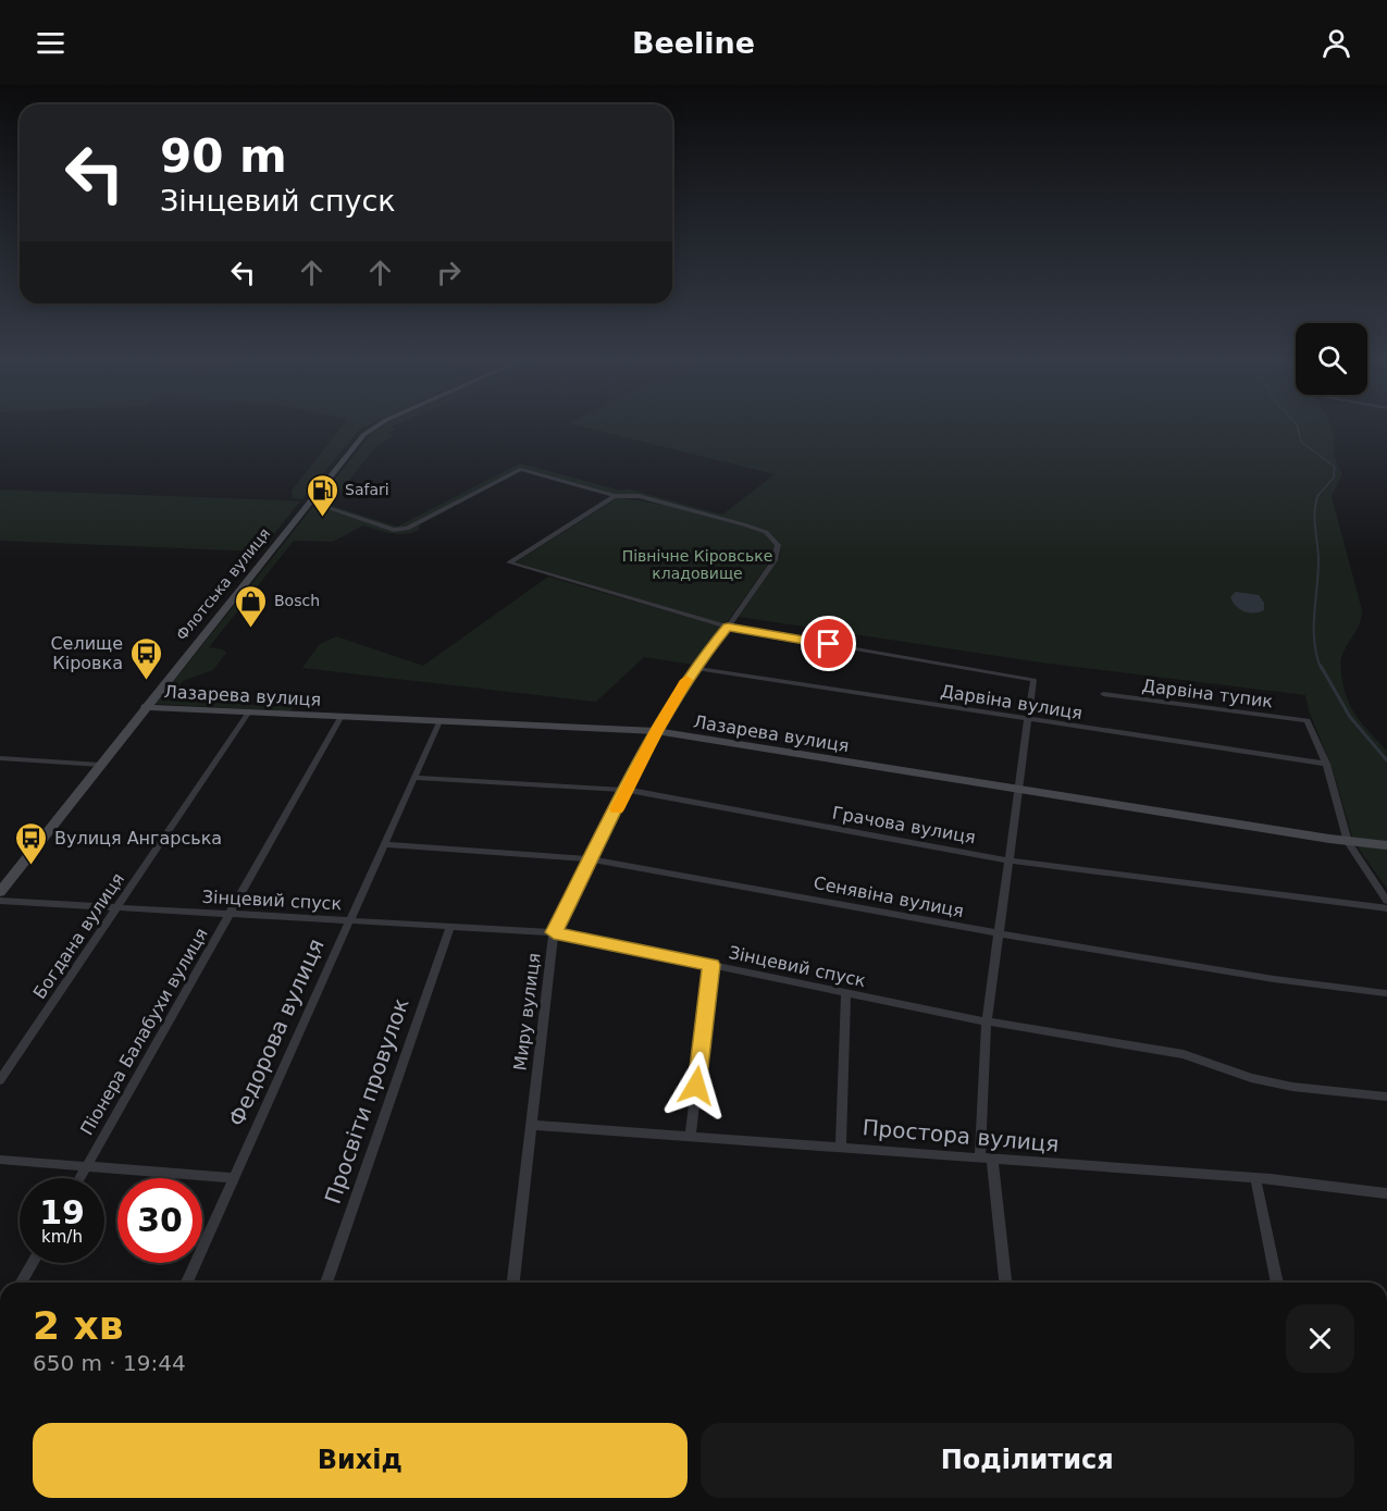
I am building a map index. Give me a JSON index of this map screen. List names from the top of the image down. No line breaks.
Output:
{"streets":{"street":["Флотська вулиця","Дарвіна тупик","Лазарева вулиця","Дарвіна вулиця","Грачова вулиця","Сенявіна вулиця","Зінцевий спуск","Богдана вулиця","Миру вулиця","Піонера Балабухи вулиця","Федорова вулиця","Просвіти провулок","Простора вулиця"]},"crossings":[["Флотська вулиця","Лазарева вулиця"],["Дарвіна тупик","Дарвіна вулиця"],["Лазарева вулиця","Богдана вулиця"],["Лазарева вулиця","Миру вулиця"],["Лазарева вулиця","Піонера Балабухи вулиця"],["Лазарева вулиця","Федорова вулиця"],["Дарвіна вулиця","Миру вулиця"],["Грачова вулиця","Миру вулиця"],["Грачова вулиця","Федорова вулиця"],["Сенявіна вулиця","Миру вулиця"],["Сенявіна вулиця","Федорова вулиця"],["Зінцевий спуск","Богдана вулиця"],["Зінцевий спуск","Миру вулиця"],["Зінцевий спуск","Піонера Балабухи вулиця"],["Зінцевий спуск","Федорова вулиця"],["Зінцевий спуск","Просвіти провулок"],["Миру вулиця","Простора вулиця"]],"parks":["Північне Кіровське кладовище"],"places":{"fuel station":["Safari"],"shop":["Bosch"],"bus stop":["Селище Кіровка","Вулиця Ангарська"]},"page":{"header":"Beeline","turn":["90 m","Зінцевий спуск"],"speed":"19 km/h","limit":"30","heading":["2 хв","650 m · 19:44"],"buttons":["Вихід","Поділитися"]}}
